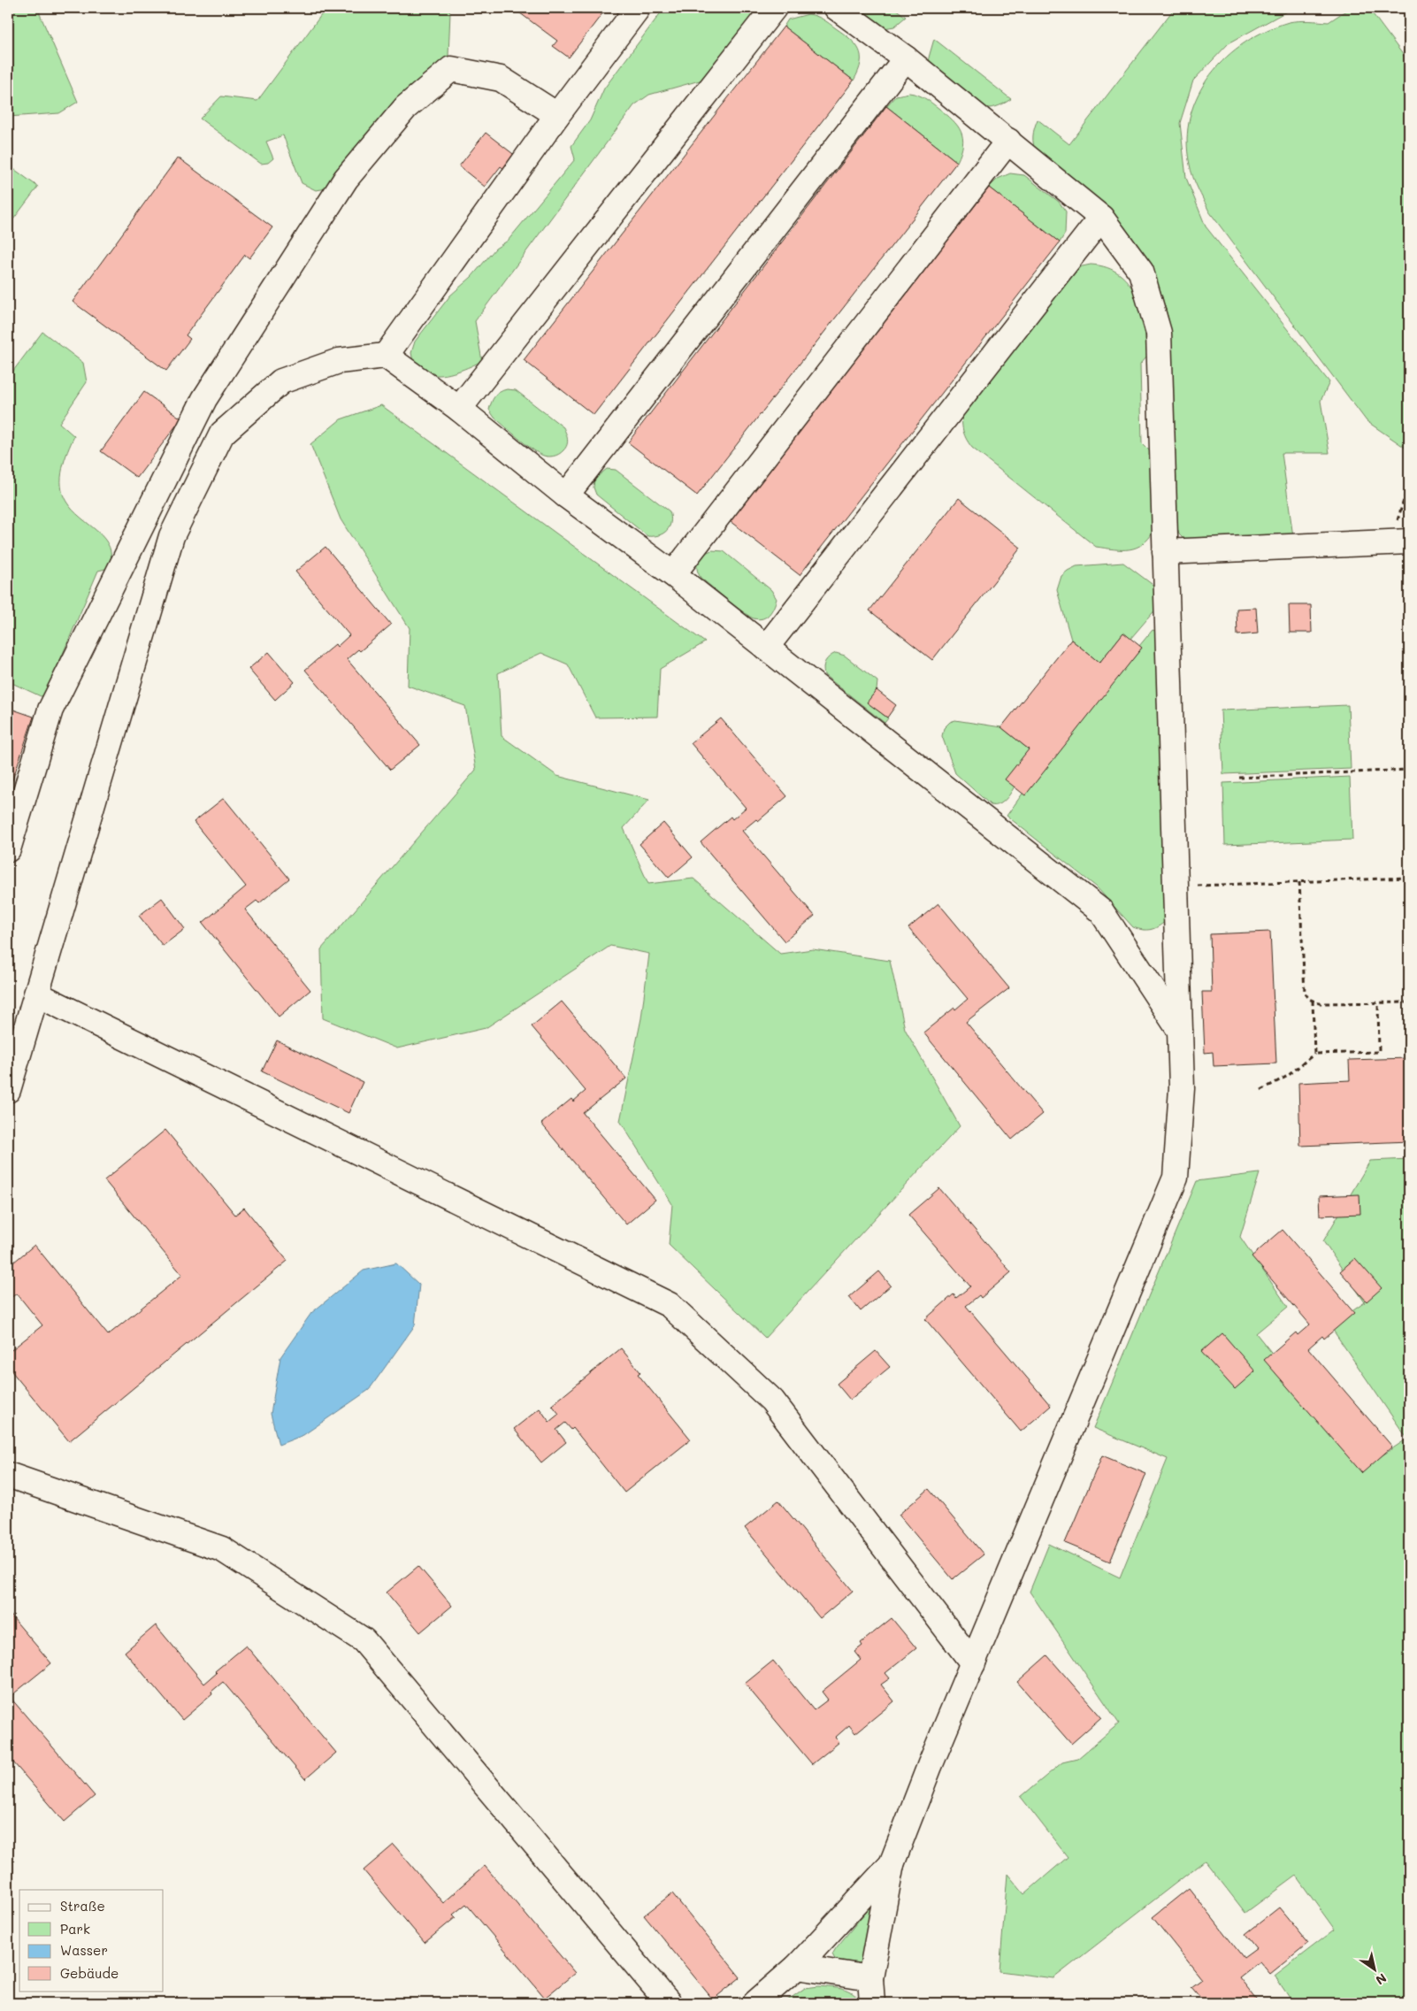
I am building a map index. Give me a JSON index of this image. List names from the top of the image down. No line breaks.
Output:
{"legend":["Straße","Park","Wasser","Gebäude"],"north":"bottom right"}
